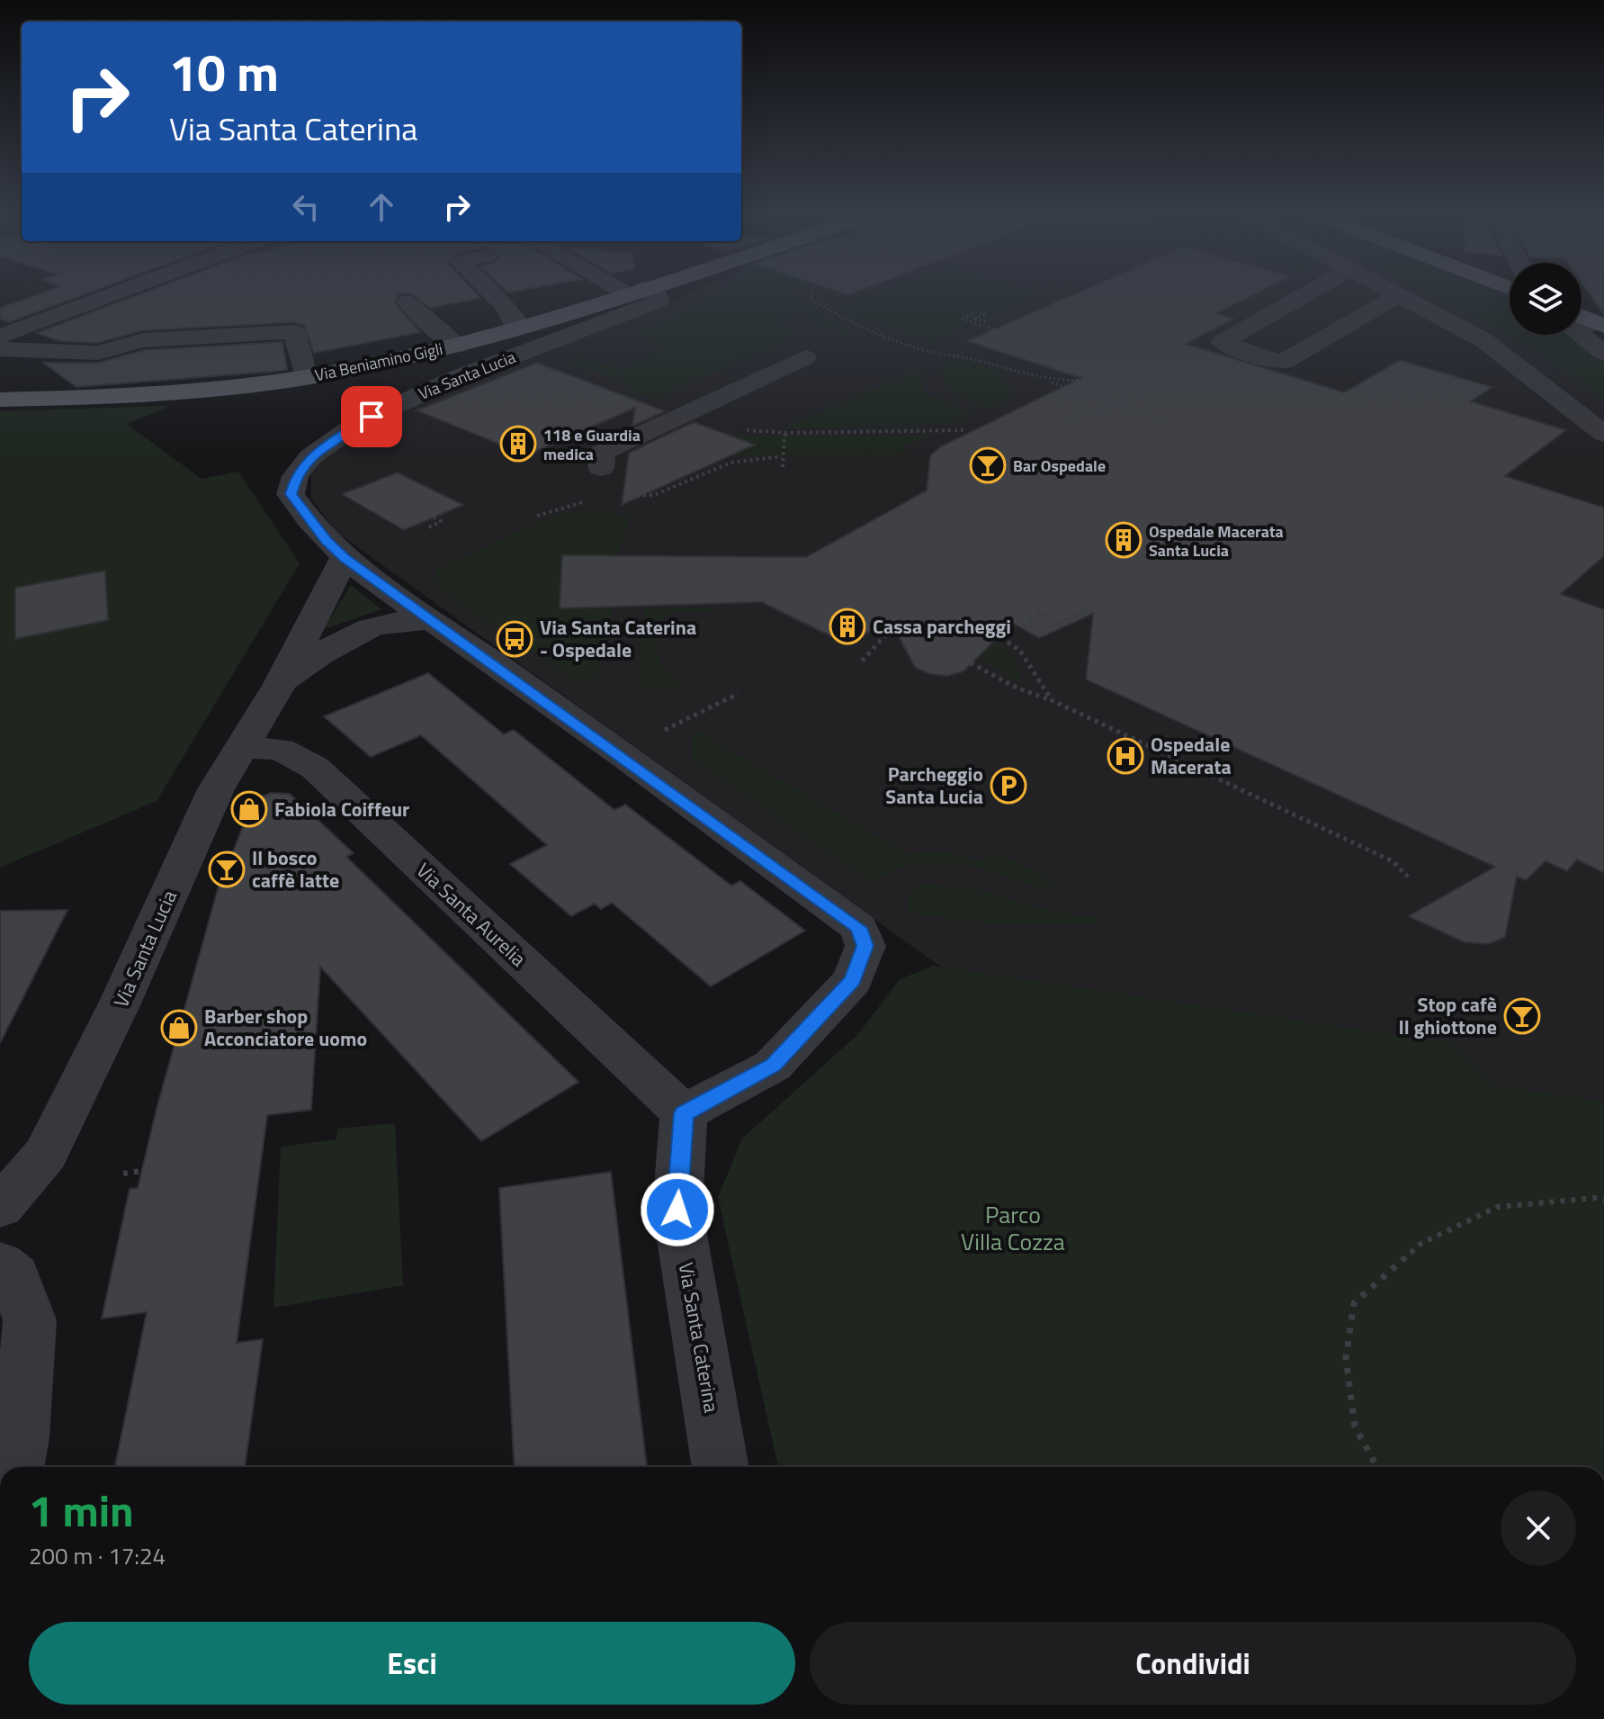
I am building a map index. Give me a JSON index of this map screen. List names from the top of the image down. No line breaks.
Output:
{"streets":{"main road":["Via Beniamino Gigli"],"street":["Via Santa Lucia","Via Santa Aurelia","Via Santa Caterina"]},"crossings":[["Via Santa Lucia","Via Santa Aurelia"],["Via Santa Aurelia","Via Santa Caterina"]],"parks":["Parco Villa Cozza"],"places":{"building":["118 e Guardia medica","Ospedale Macerata Santa Lucia","Cassa parcheggi"],"bar":["Bar Ospedale","Il bosco caffè latte","Stop cafè Il ghiottone"],"bus stop":["Via Santa Caterina - Ospedale"],"hospital":["Ospedale Macerata"],"parking":["Parcheggio Santa Lucia"],"shop":["Fabiola Coiffeur","Barber shop Acconciatore uomo"]},"page":{"turn":["10 m","Via Santa Caterina"],"heading":["1 min","200 m · 17:24"],"buttons":["Esci","Condividi"]}}
